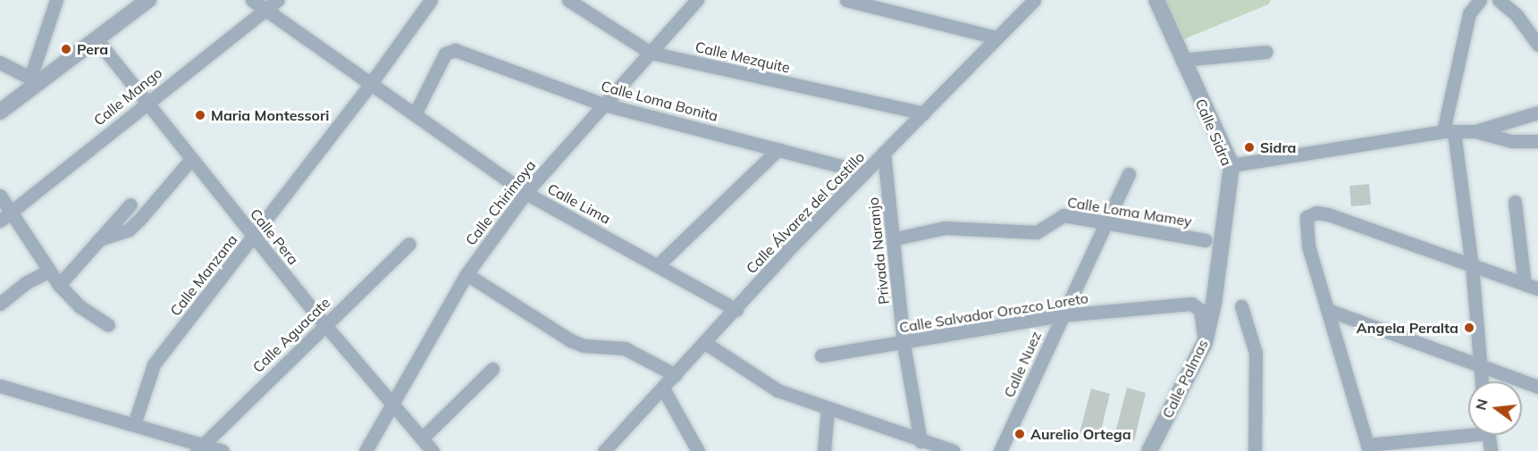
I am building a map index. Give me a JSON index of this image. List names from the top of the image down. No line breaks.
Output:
{"streets":{"street":["Calle Mezquite","Calle Mango","Calle Loma Bonita","Calle Sidra","Calle Chirimoya","Calle Lima","Calle Loma Mamey","Calle Álvarez del Castillo","Calle Pera","Privada Naranjo","Calle Manzana","Calle Salvador Orozco Loreto","Calle Aguacate","Calle Nuez","Calle Palmas"]},"crossings":[["Calle Mezquite","Calle Chirimoya"],["Calle Mezquite","Calle Álvarez del Castillo"],["Calle Mango","Calle Lima"],["Calle Mango","Calle Pera"],["Calle Loma Bonita","Calle Chirimoya"],["Calle Loma Bonita","Calle Lima"],["Calle Loma Bonita","Calle Álvarez del Castillo"],["Calle Sidra","Calle Palmas"],["Calle Chirimoya","Calle Lima"],["Calle Chirimoya","Calle Pera"],["Calle Lima","Calle Álvarez del Castillo"],["Calle Lima","Calle Manzana"],["Calle Loma Mamey","Privada Naranjo"],["Calle Loma Mamey","Calle Nuez"],["Calle Álvarez del Castillo","Privada Naranjo"],["Calle Pera","Calle Manzana"],["Calle Pera","Calle Aguacate"],["Privada Naranjo","Calle Salvador Orozco Loreto"],["Calle Salvador Orozco Loreto","Calle Nuez"],["Calle Salvador Orozco Loreto","Calle Palmas"]],"places":["Pera","Maria Montessori","Sidra","Angela Peralta","Aurelio Ortega"],"north":"left"}
